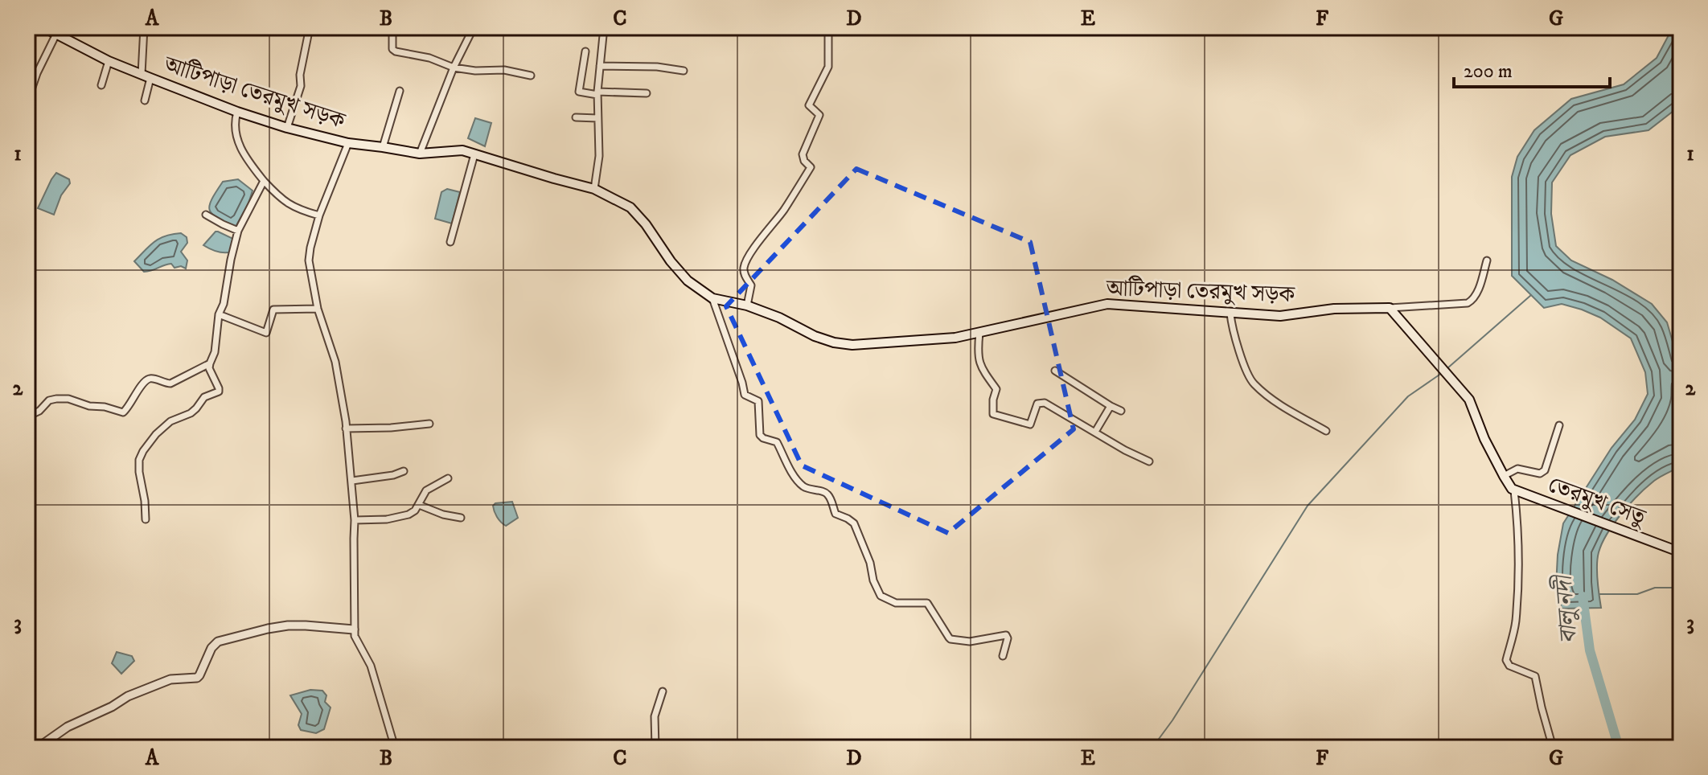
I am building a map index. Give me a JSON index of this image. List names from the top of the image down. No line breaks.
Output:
{"streets":{"main road":["আটিপাড়া তেরমুখ সড়ক","তেরমুখ সেতু"]},"water":["বালু নদী"],"scale_bar":"200 m","grid":{"columns":["A","B","C","D","E","F","G"],"rows":["1","2","3"]}}
